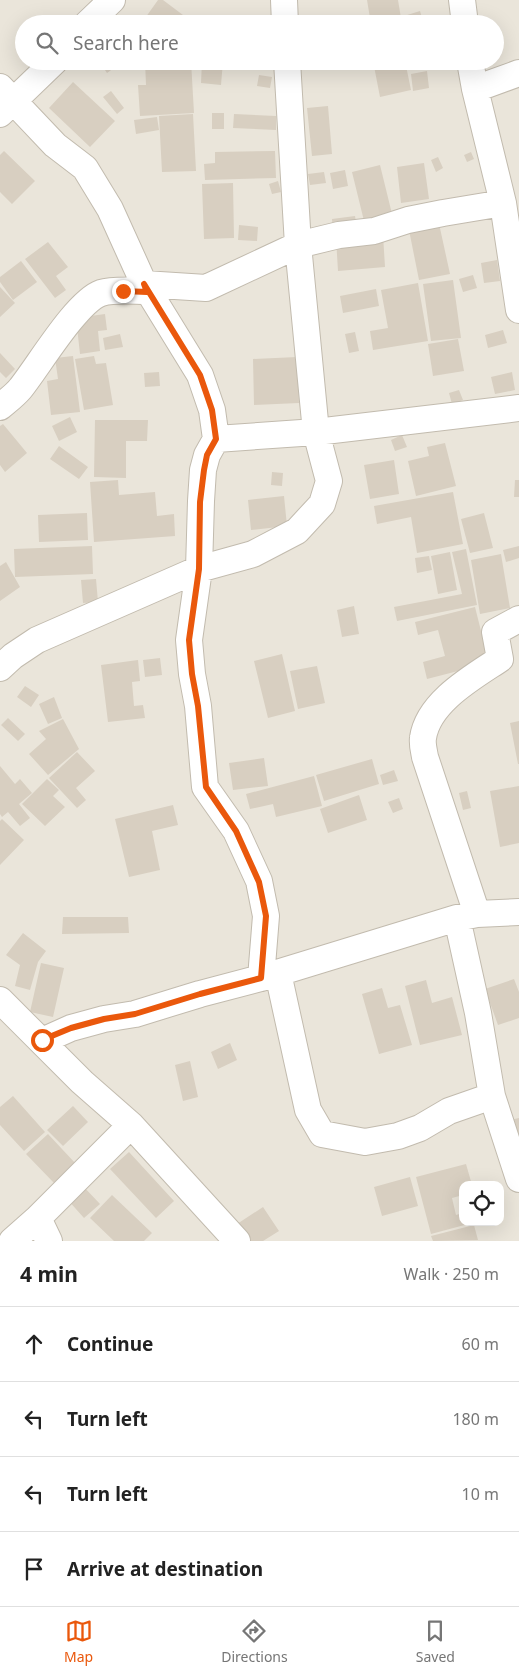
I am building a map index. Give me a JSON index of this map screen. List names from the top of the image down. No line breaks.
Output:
{"page":{"search":"Search here","heading":["4 min","Walk · 250 m"],"list":[["Continue","60 m"],["Turn left","180 m"],["Turn left","10 m"],"Arrive at destination"],"nav":["Map","Directions","Saved"]}}
